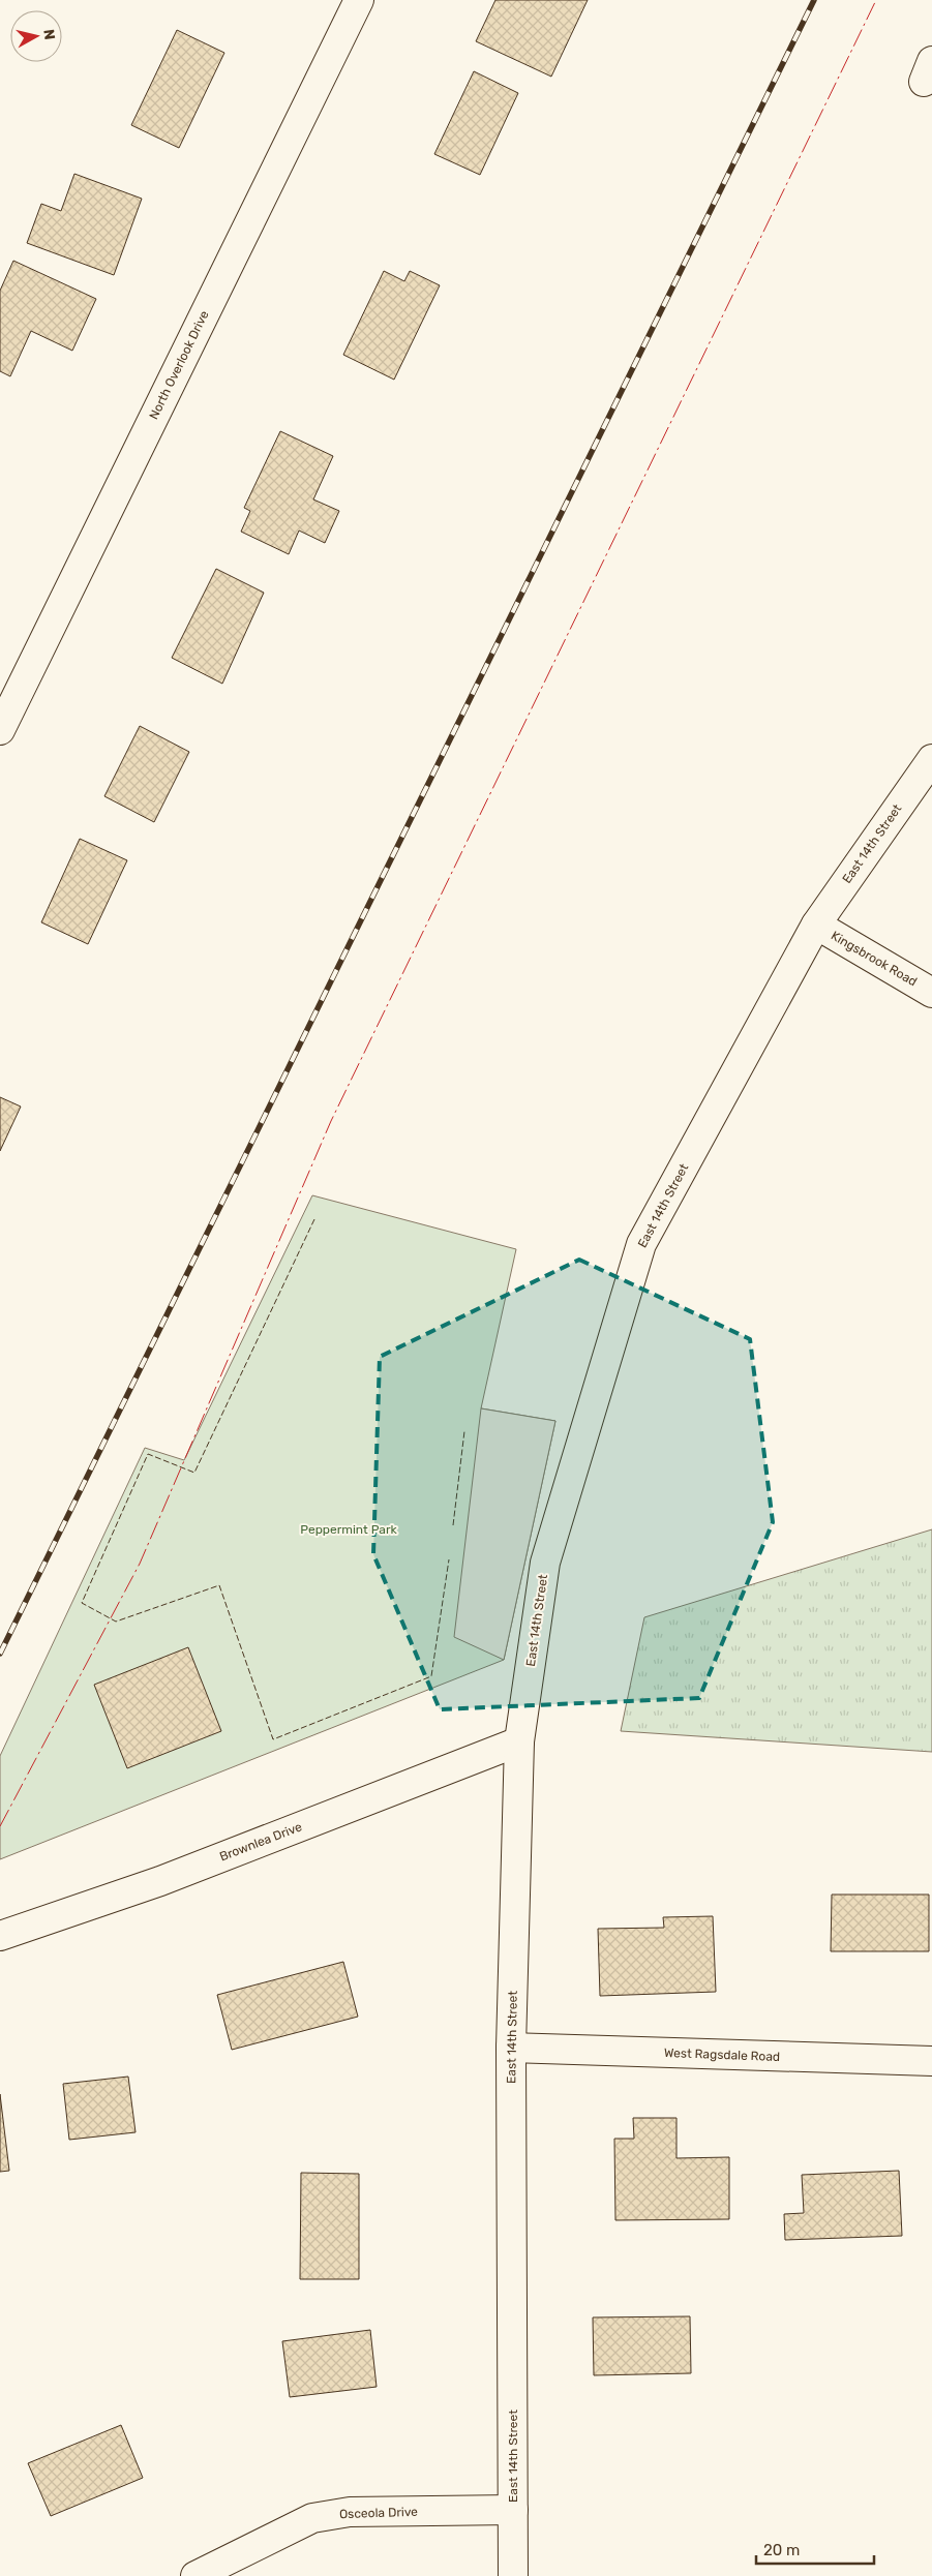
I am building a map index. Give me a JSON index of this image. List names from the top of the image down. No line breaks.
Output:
{"streets":{"street":["North Overlook Drive","East 14th Street","Kingsbrook Road","Brownlea Drive","West Ragsdale Road","Osceola Drive"]},"crossings":[["East 14th Street","Kingsbrook Road"],["East 14th Street","Brownlea Drive"],["East 14th Street","West Ragsdale Road"],["East 14th Street","Osceola Drive"]],"parks":["Peppermint Park"],"scale_bar":"20 m","north":"right"}
